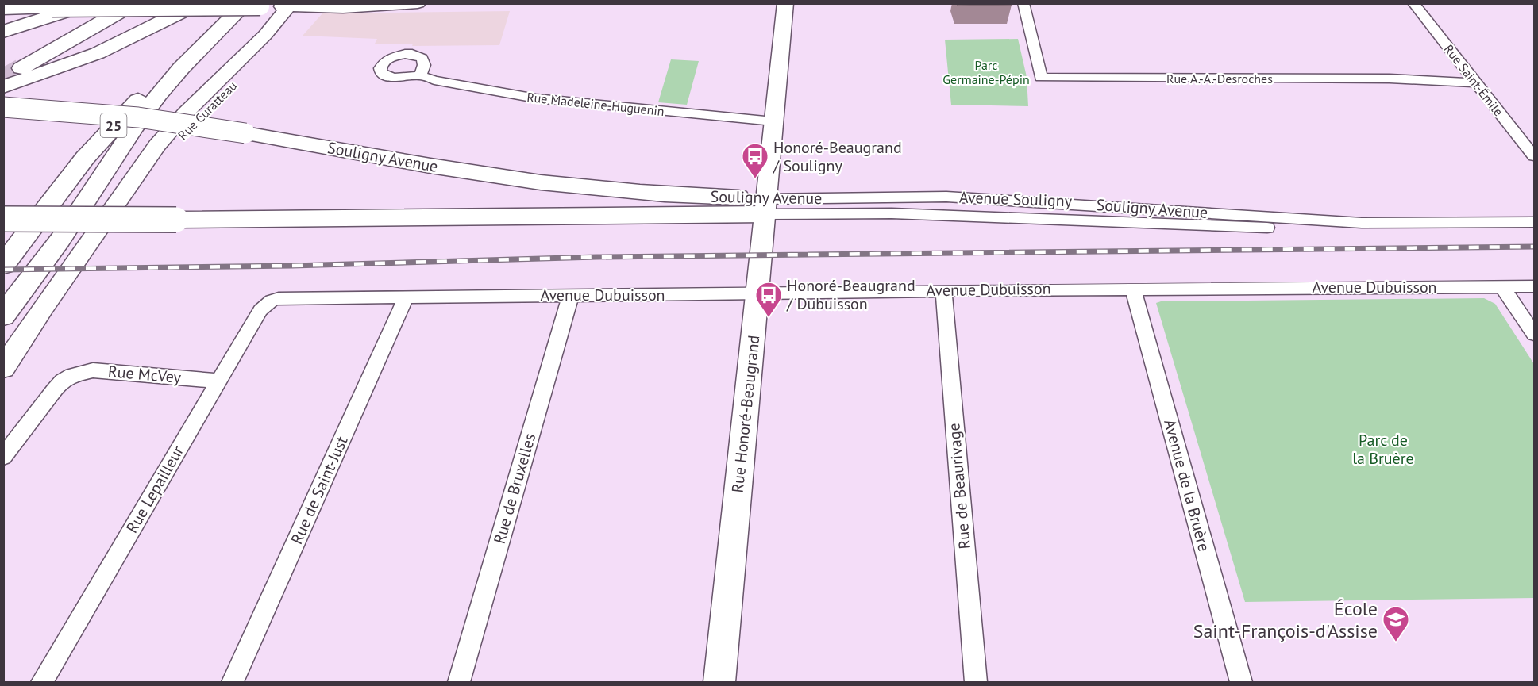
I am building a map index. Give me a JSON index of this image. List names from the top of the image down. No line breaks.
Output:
{"streets":{"highway":["25","Souligny Avenue"],"main road":["Rue Curatteau","Rue Honoré-Beaugrand"],"street":["Rue A.-A.-Desroches","Rue Saint-Émile","Rue Madeleine-Huguenin","Avenue Souligny","Avenue Dubuisson","Rue McVey","Avenue de la Bruère","Rue de Beaurivage","Rue de Bruxelles","Rue Lepailleur","Rue de Saint-Just"]},"crossings":[["Rue A.-A.-Desroches","Rue Saint-Émile"],["Rue Madeleine-Huguenin","Rue Honoré-Beaugrand"],["Souligny Avenue","Avenue Souligny"],["Souligny Avenue","Rue Honoré-Beaugrand"],["Avenue Souligny","Rue Honoré-Beaugrand"],["Avenue Dubuisson","Rue Honoré-Beaugrand"],["Avenue Dubuisson","Avenue de la Bruère"],["Avenue Dubuisson","Rue de Beaurivage"],["Avenue Dubuisson","Rue de Bruxelles"],["Avenue Dubuisson","Rue Lepailleur"],["Avenue Dubuisson","Rue de Saint-Just"],["Rue McVey","Rue Lepailleur"]],"parks":["Parc Germaine-Pépin","Parc de la Bruère"],"places":{"bus stop":["Honoré-Beaugrand / Souligny","Honoré-Beaugrand / Dubuisson"],"school or university":["École Saint-François-d'Assise"]}}
